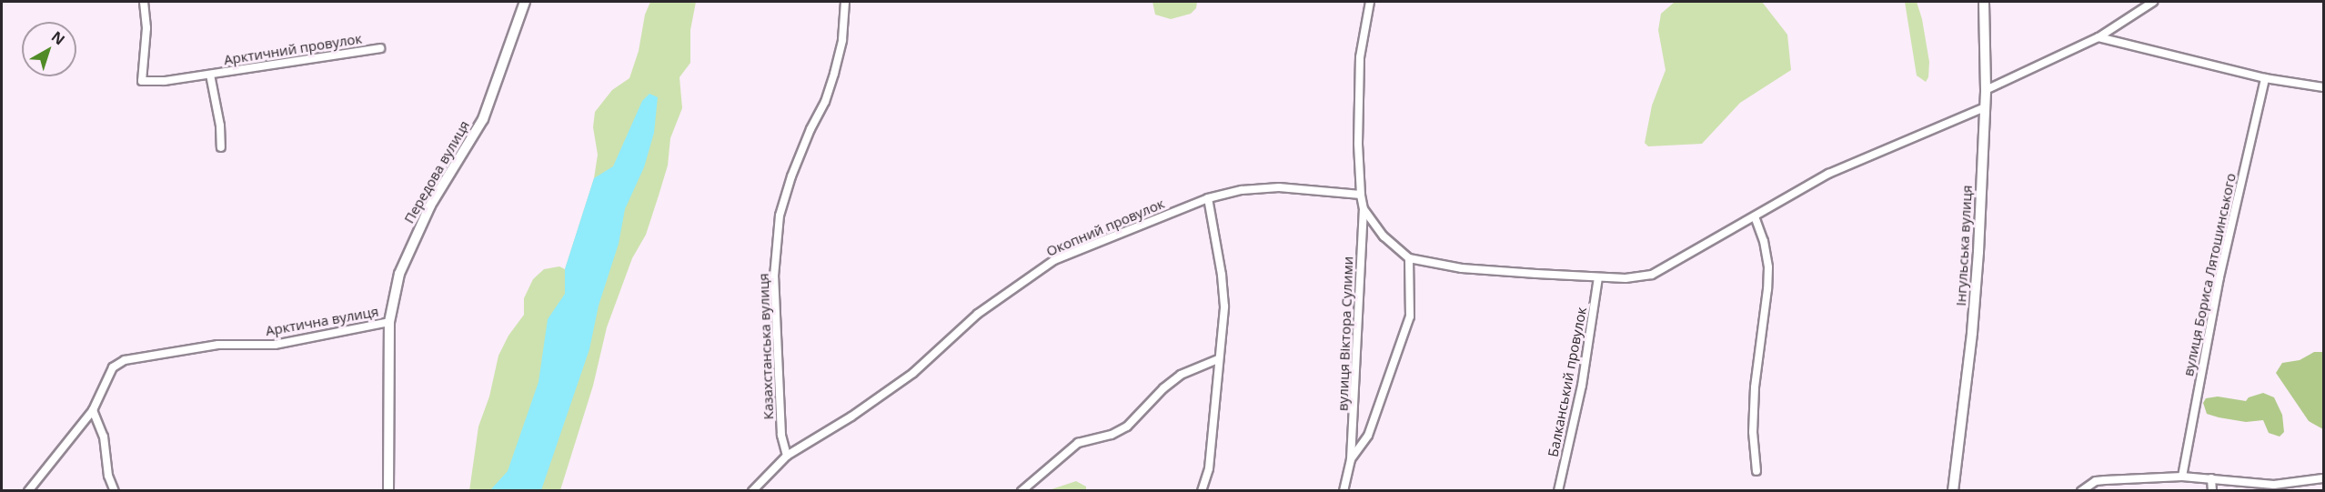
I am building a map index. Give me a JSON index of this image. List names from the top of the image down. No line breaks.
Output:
{"streets":{"street":["Арктичний провулок","Передова вулиця","Окопний провулок","Інгульська вулиця","вулиця Бориса Лятошинського","Арктична вулиця","вулиця Віктора Сулими","Казахстанська вулиця","Балканський провулок"]},"crossings":[["Передова вулиця","Арктична вулиця"],["Окопний провулок","вулиця Віктора Сулими"],["Окопний провулок","Казахстанська вулиця"]],"north":"top right"}
